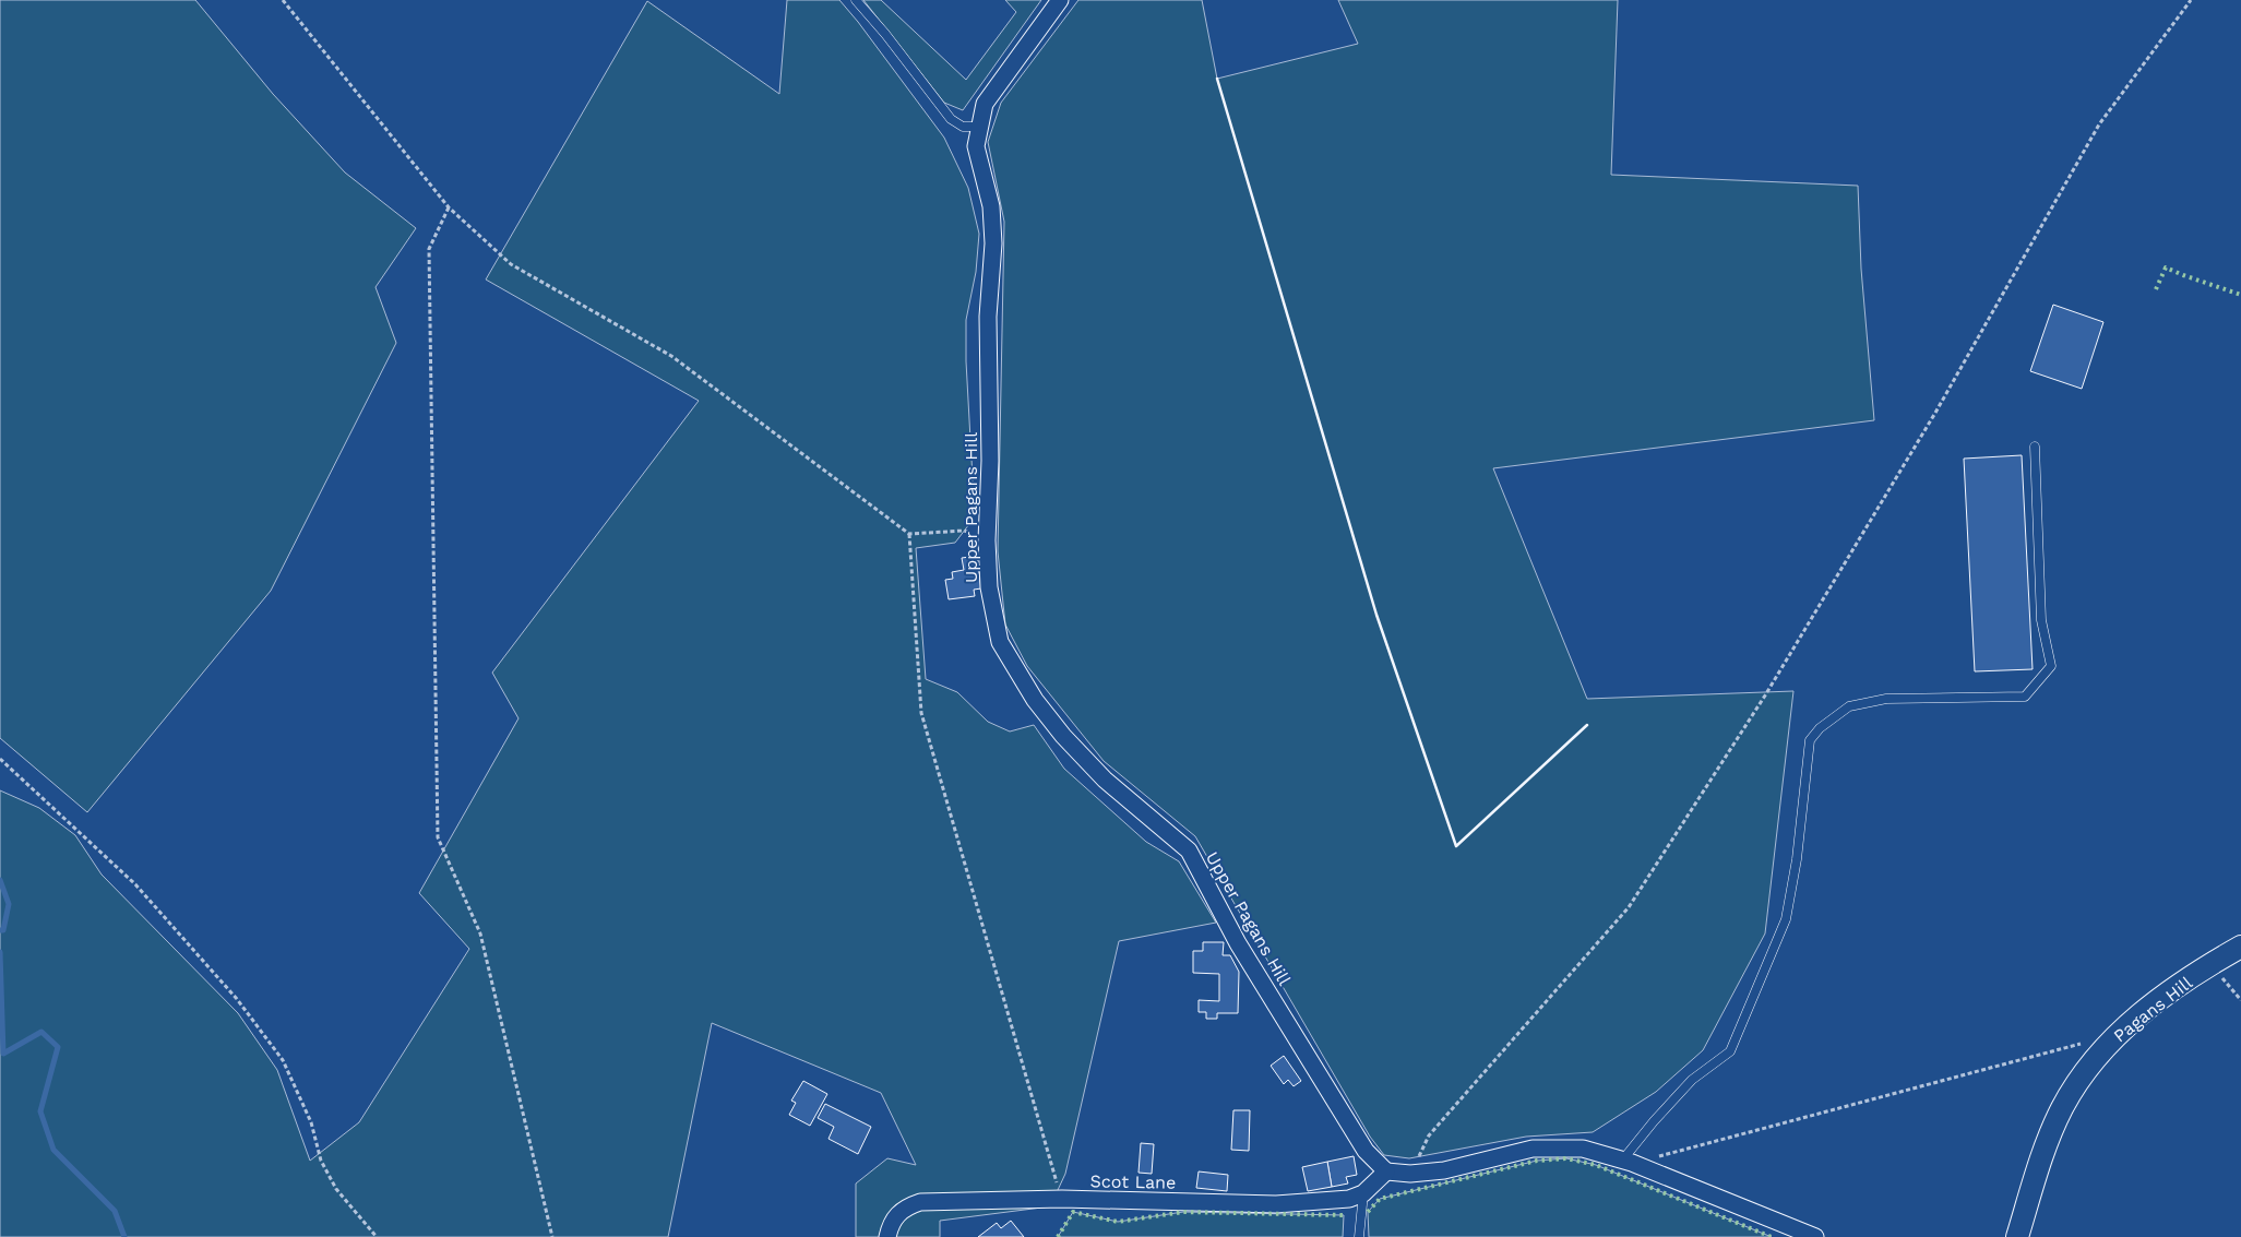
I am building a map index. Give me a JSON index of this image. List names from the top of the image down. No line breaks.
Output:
{"streets":{"street":["Upper Pagans Hill","Pagans Hill","Scot Lane"]},"crossings":[["Upper Pagans Hill","Scot Lane"]]}
